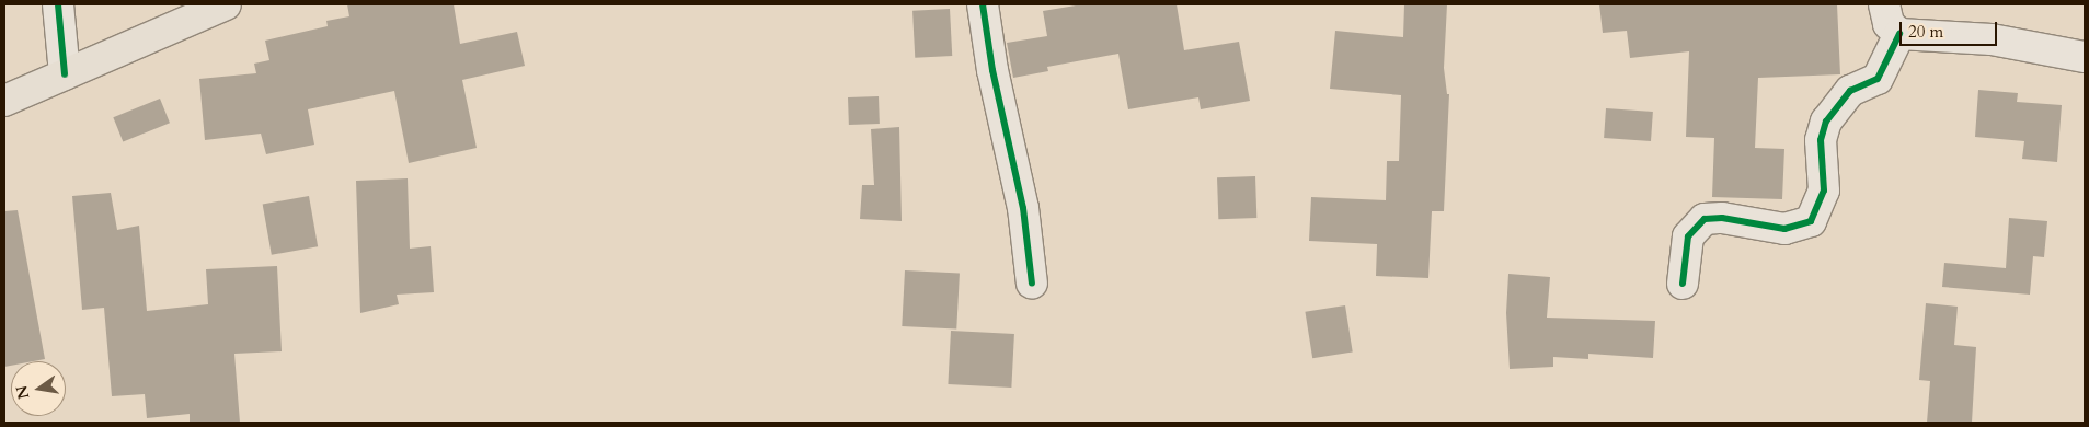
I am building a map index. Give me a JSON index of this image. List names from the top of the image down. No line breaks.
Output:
{"scale_bar":"20 m","north":"left"}
